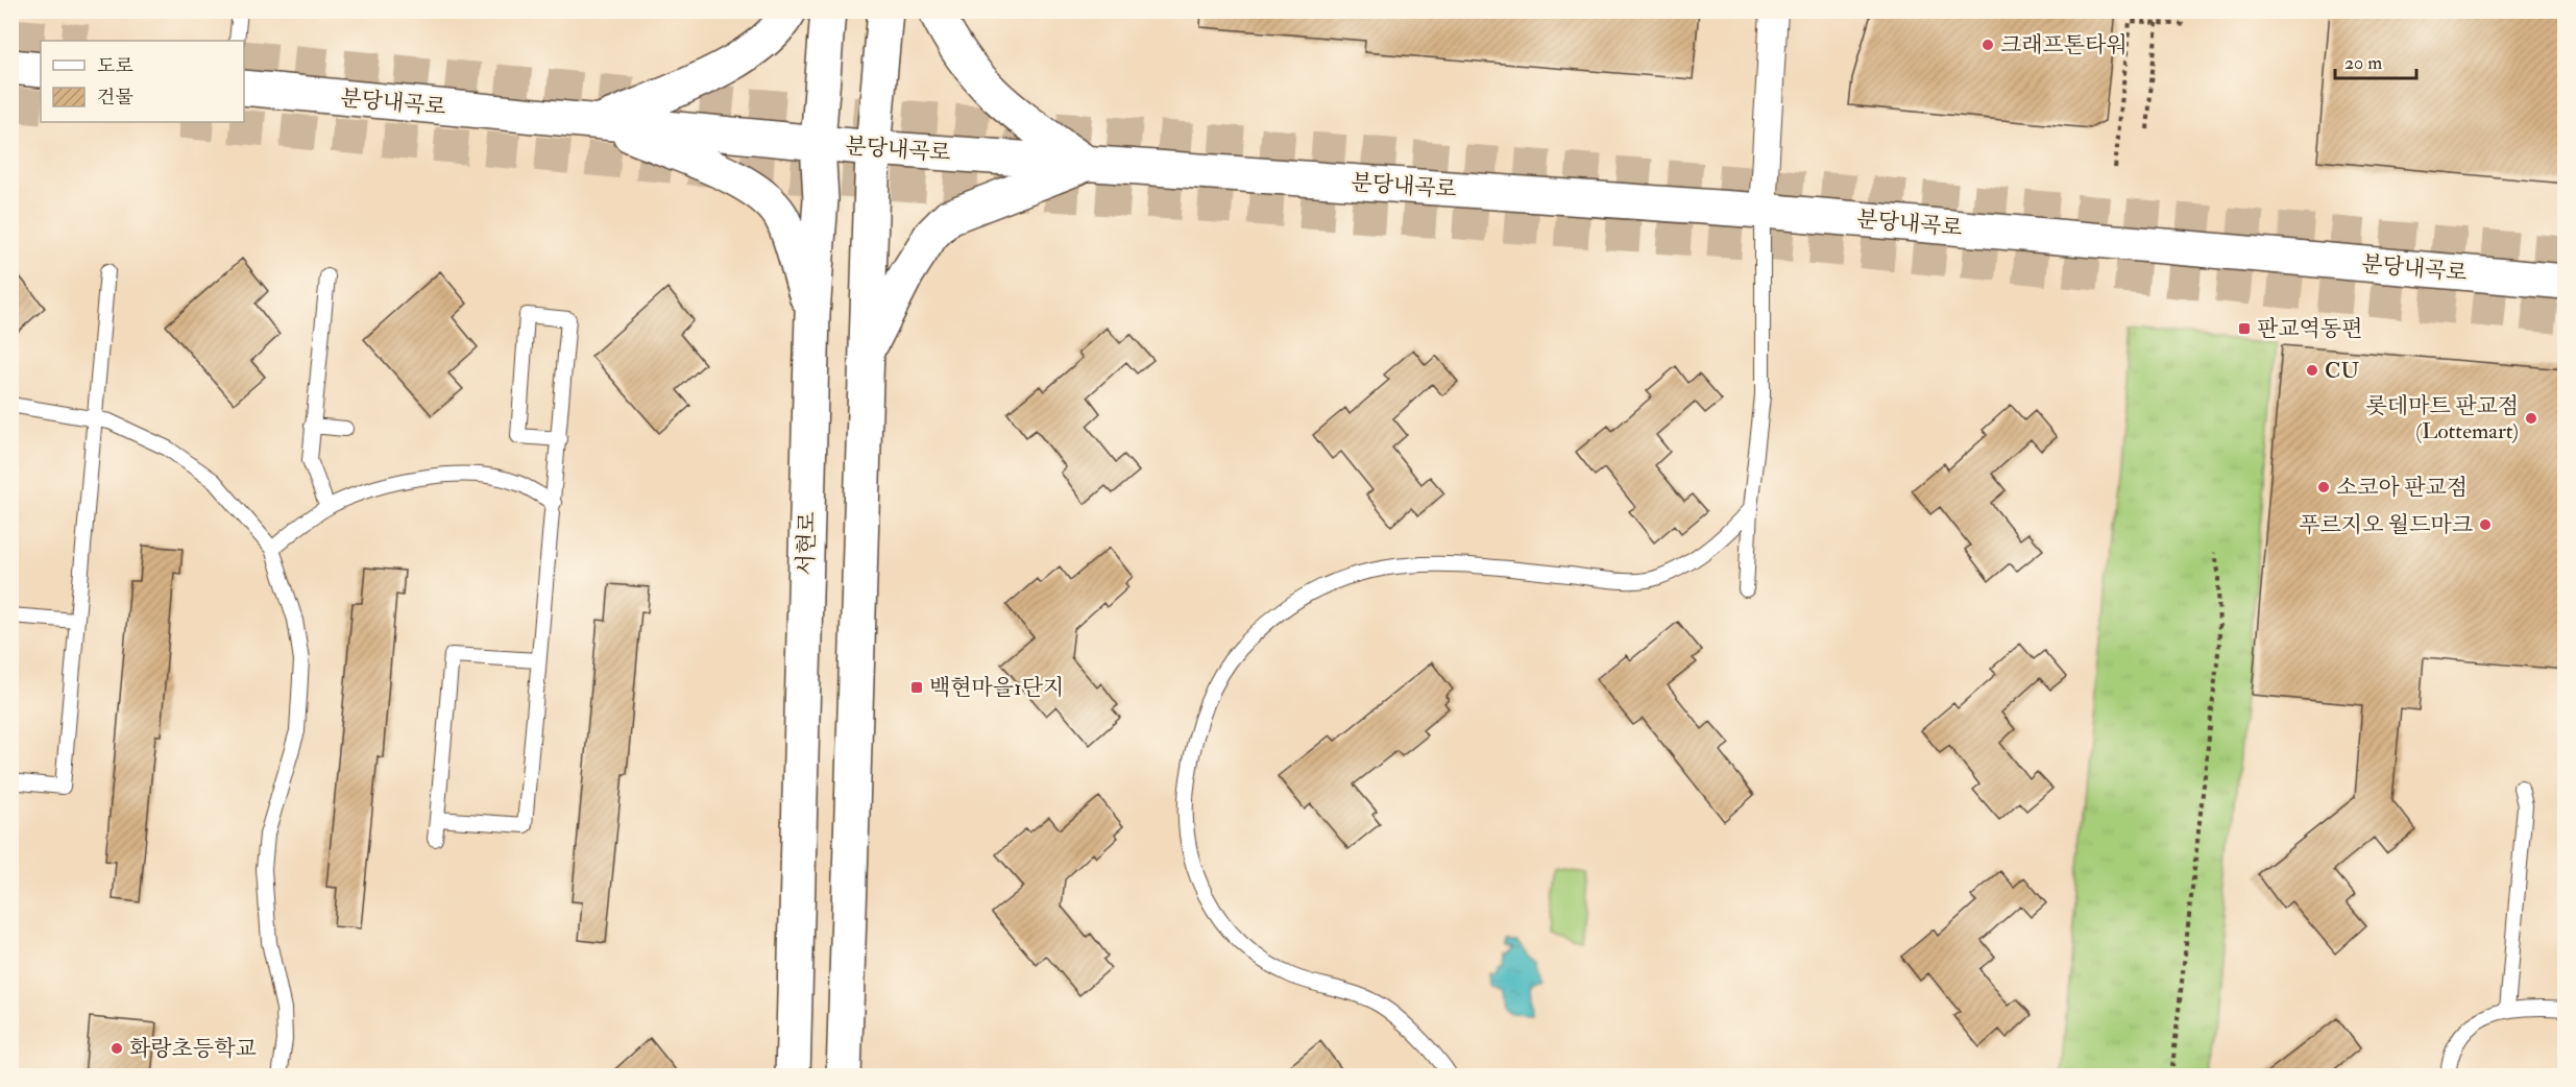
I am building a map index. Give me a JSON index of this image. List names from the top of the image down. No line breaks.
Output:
{"streets":{"main road":["분당내곡로","서현로"]},"crossings":[["분당내곡로","서현로"]],"places":{"other":["크래프톤타워","CU","롯데마트 판교점 (Lottemart)","소코아 판교점","푸르지오 월드마크","화랑초등학교"],"transit":["판교역동편","백현마을1단지"]},"legend":["도로","건물"],"scale_bar":"20 m"}
